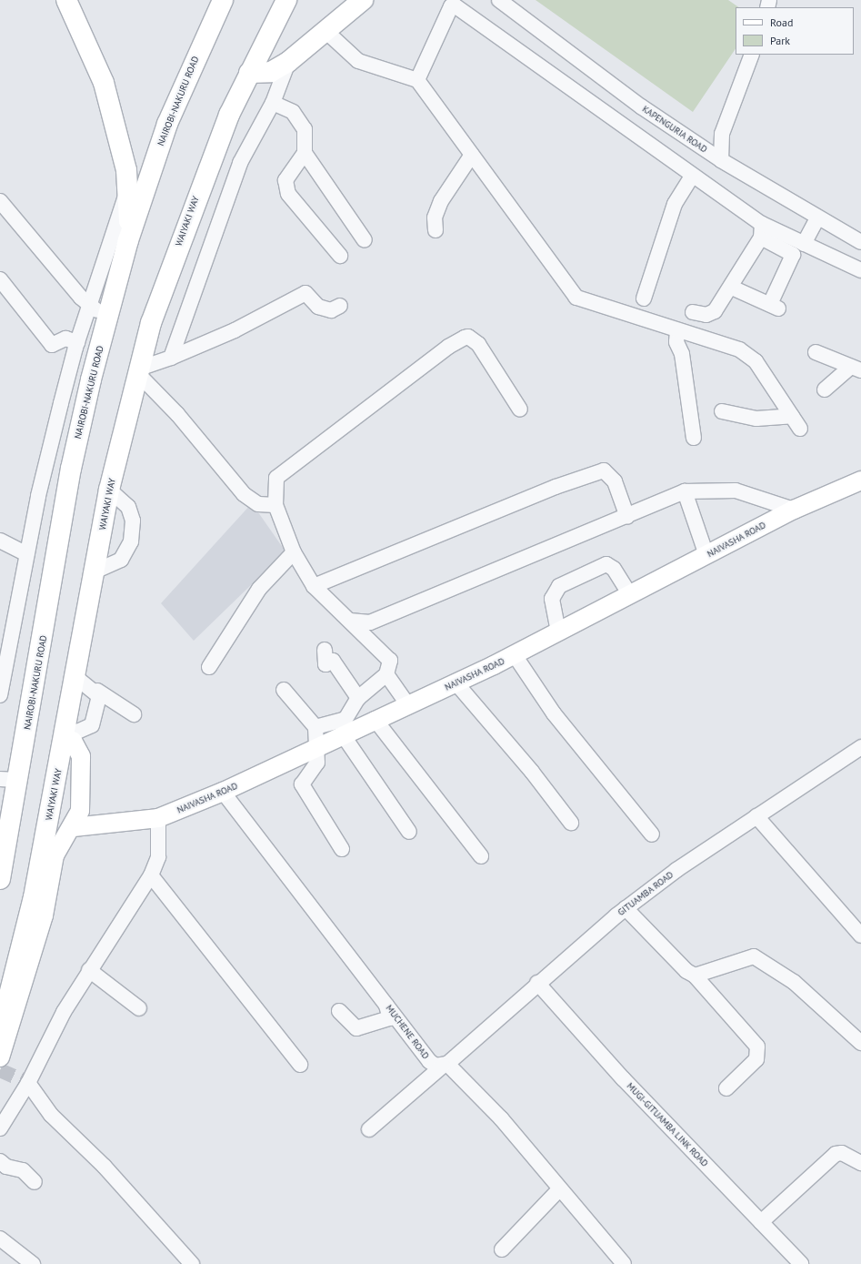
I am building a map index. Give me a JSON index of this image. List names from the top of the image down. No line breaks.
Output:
{"streets":{"highway":["NAIROBI-NAKURU ROAD","WAIYAKI WAY"],"main road":["NAIVASHA ROAD"],"street":["KAPENGURIA ROAD","GITUAMBA ROAD","MUCHENE ROAD","MUGI-GITUAMBA LINK ROAD"]},"crossings":[["NAIVASHA ROAD","MUCHENE ROAD"],["GITUAMBA ROAD","MUCHENE ROAD"],["GITUAMBA ROAD","MUGI-GITUAMBA LINK ROAD"]],"legend":["Road","Park"]}
